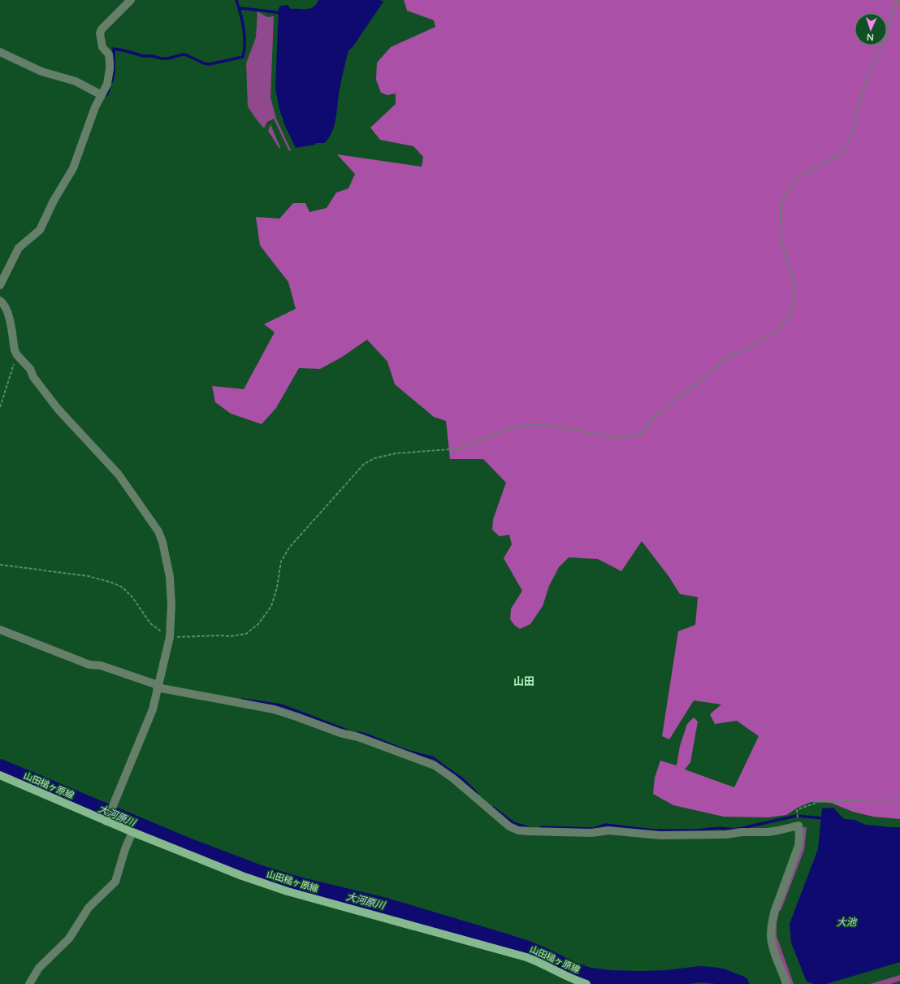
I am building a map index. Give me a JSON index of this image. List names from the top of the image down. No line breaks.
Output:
{"streets":{"main road":["山田槌ヶ原線"]},"districts":["山田"],"water":["大河原川","大池"],"north":"bottom"}
